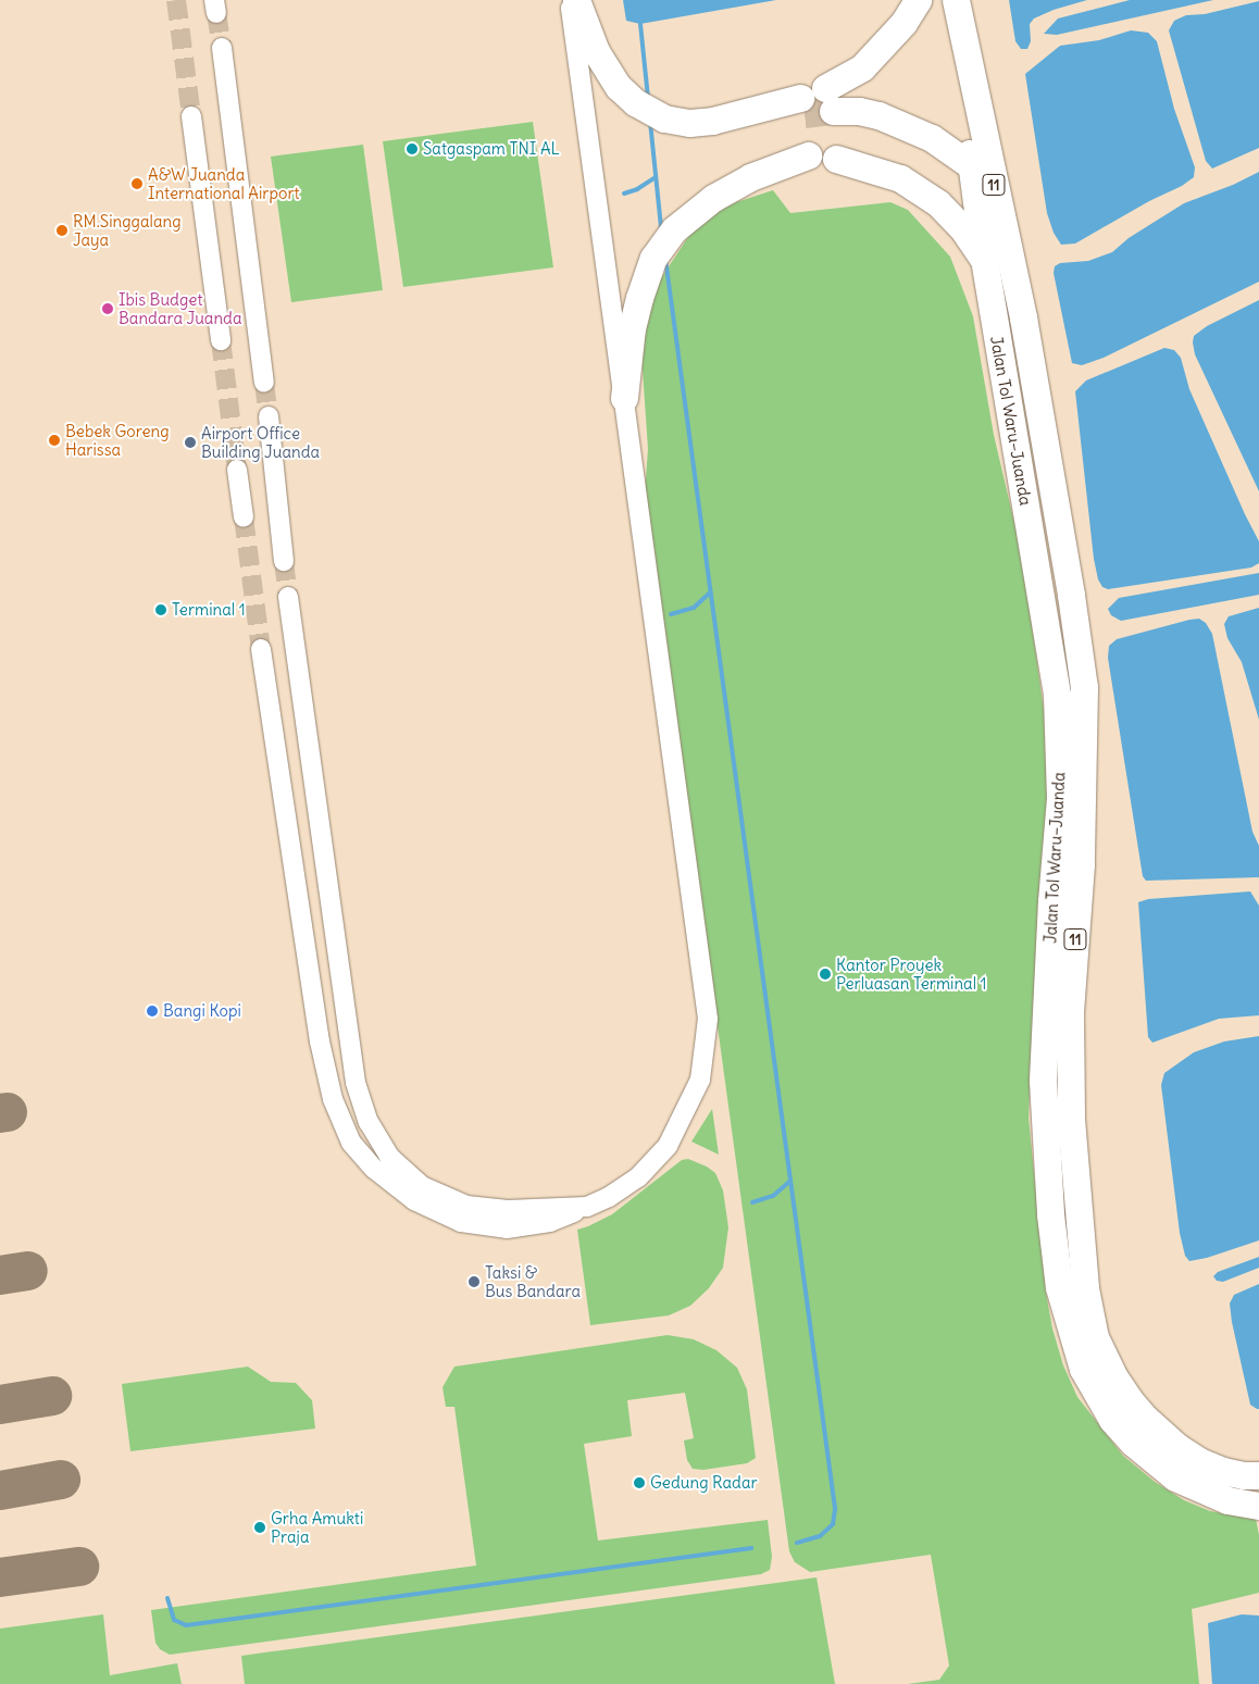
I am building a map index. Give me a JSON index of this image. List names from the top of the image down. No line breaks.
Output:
{"streets":{"highway":["11","Jalan Tol Waru–Juanda"]},"places":["Satgaspam TNI AL","A&W Juanda International Airport","RM.Singgalang Jaya","Ibis Budget Bandara Juanda","Bebek Goreng Harissa","Airport Office Building Juanda","Terminal 1","Kantor Proyek Perluasan Terminal 1","Bangi Kopi","Taksi & Bus Bandara","Gedung Radar","Grha Amukti Praja"]}
